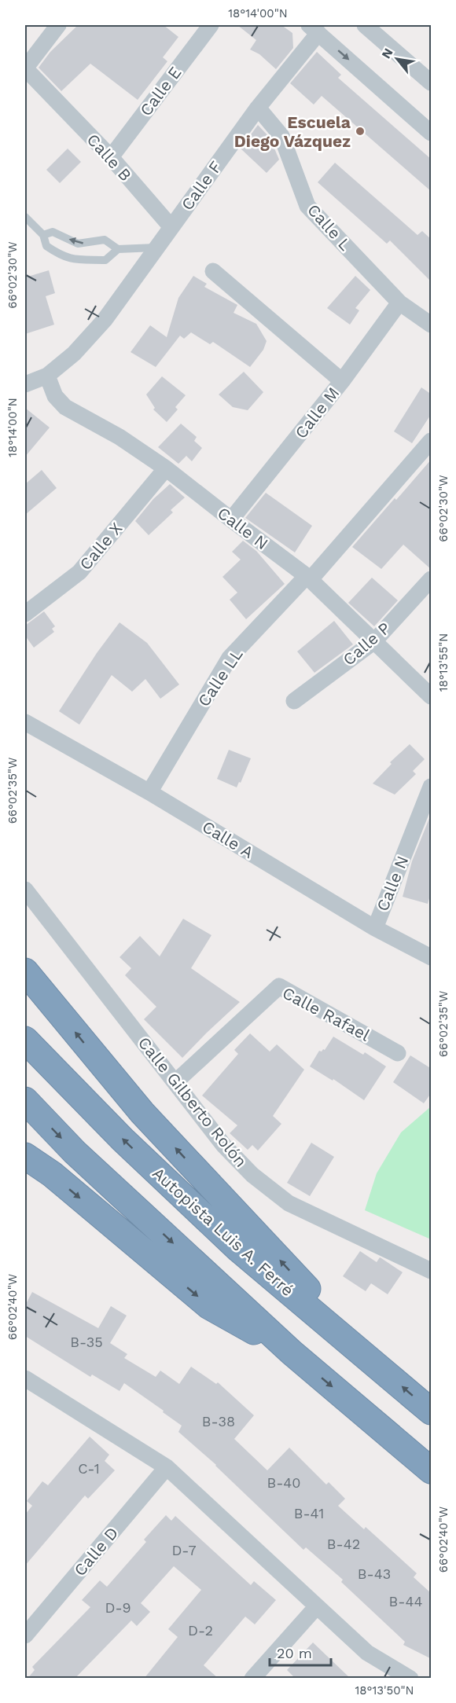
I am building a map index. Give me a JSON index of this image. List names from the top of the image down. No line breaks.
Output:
{"streets":{"highway":["Autopista Luis A. Ferré"],"street":["Calle E","Calle B","Calle F","Calle L","Calle M","Calle N","Calle X","Calle P","Calle LL","Calle A","Calle Rafael","Calle Gilberto Rolón","Calle D"]},"crossings":[["Calle E","Calle B"],["Calle B","Calle F"],["Calle F","Calle L"],["Calle F","Calle N"],["Calle L","Calle M"],["Calle M","Calle N"],["Calle N","Calle X"],["Calle N","Calle P"],["Calle N","Calle LL"],["Calle N","Calle A"],["Calle LL","Calle A"],["Calle Rafael","Calle Gilberto Rolón"]],"places":["Escuela Diego Vázquez"],"house_numbers":["B-35","B-38","C-1","B-40","B-41","B-42","D-7","B-43","B-44","D-9","D-2"],"scale_bar":"20 m","north":"top left","coordinates":["18°14'00\"N","66°02'30\"W","18°13'55\"N","66°02'35\"W","66°02'40\"W","18°13'50\"N"]}
